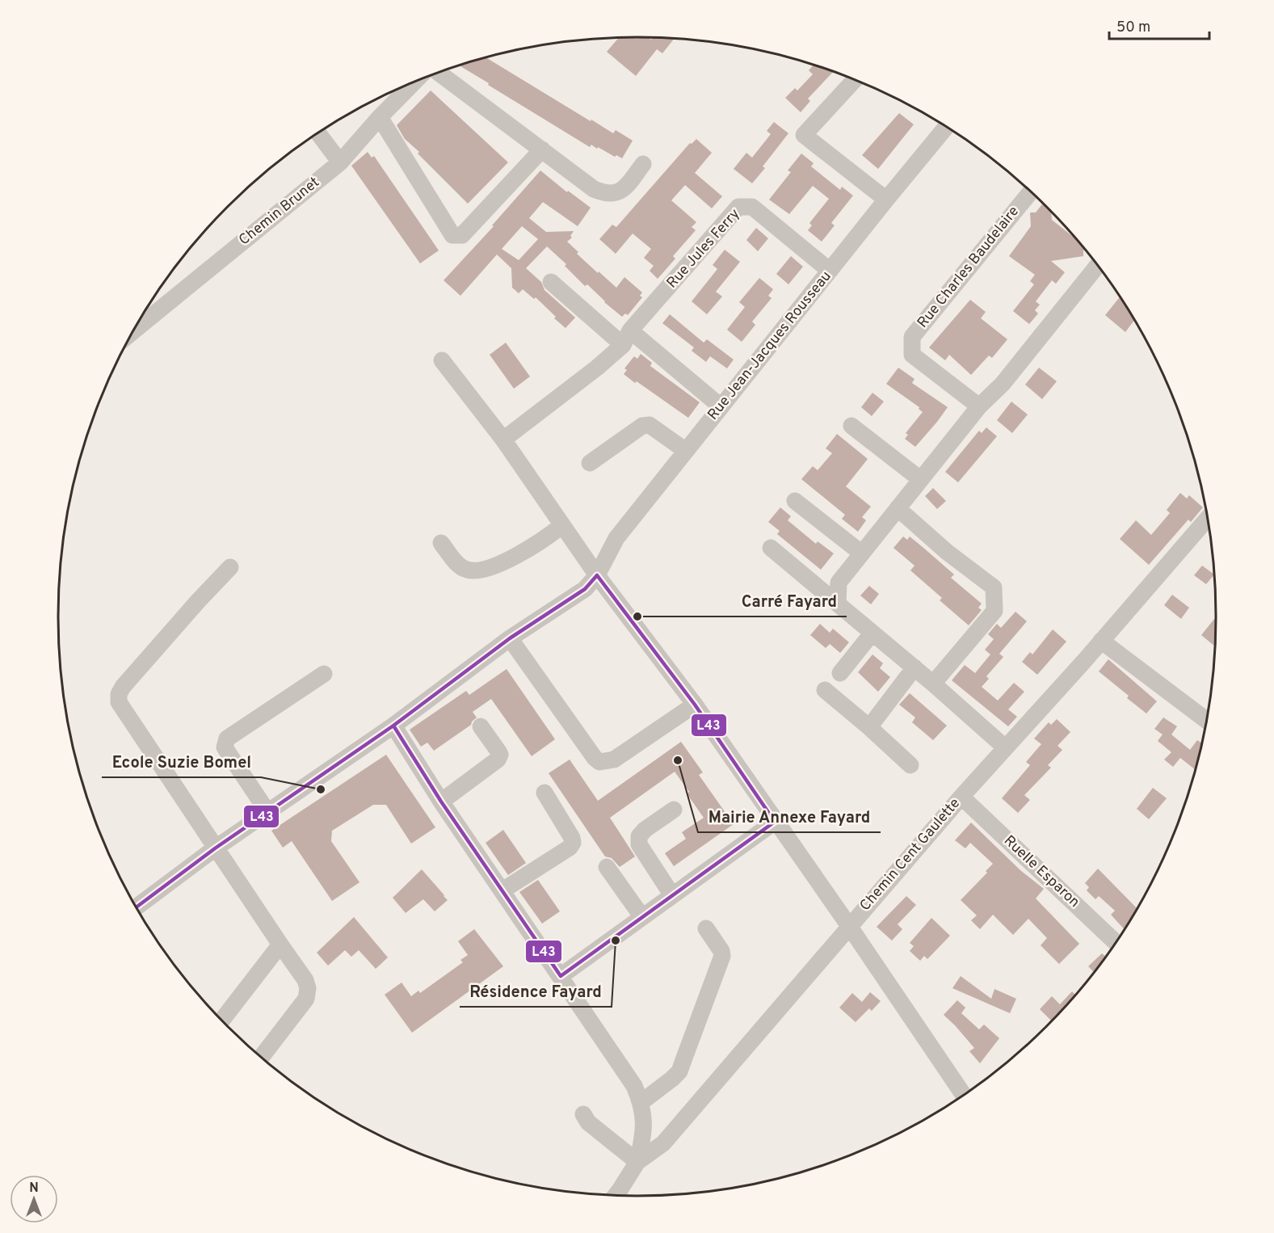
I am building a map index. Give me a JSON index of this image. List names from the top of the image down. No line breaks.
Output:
{"streets":{"street":["Chemin Brunet","Rue Jules Ferry","Rue Charles Baudelaire","Rue Jean-Jacques Rousseau","Chemin Cent Gaulette","Ruelle Esparon"]},"crossings":[["Rue Jules Ferry","Rue Jean-Jacques Rousseau"],["Chemin Cent Gaulette","Ruelle Esparon"]],"places":["Carré Fayard","Mairie Annexe Fayard","Ecole Suzie Bomel","Résidence Fayard"],"lines":["transit line L43"],"scale_bar":"50 m","north":"top"}
